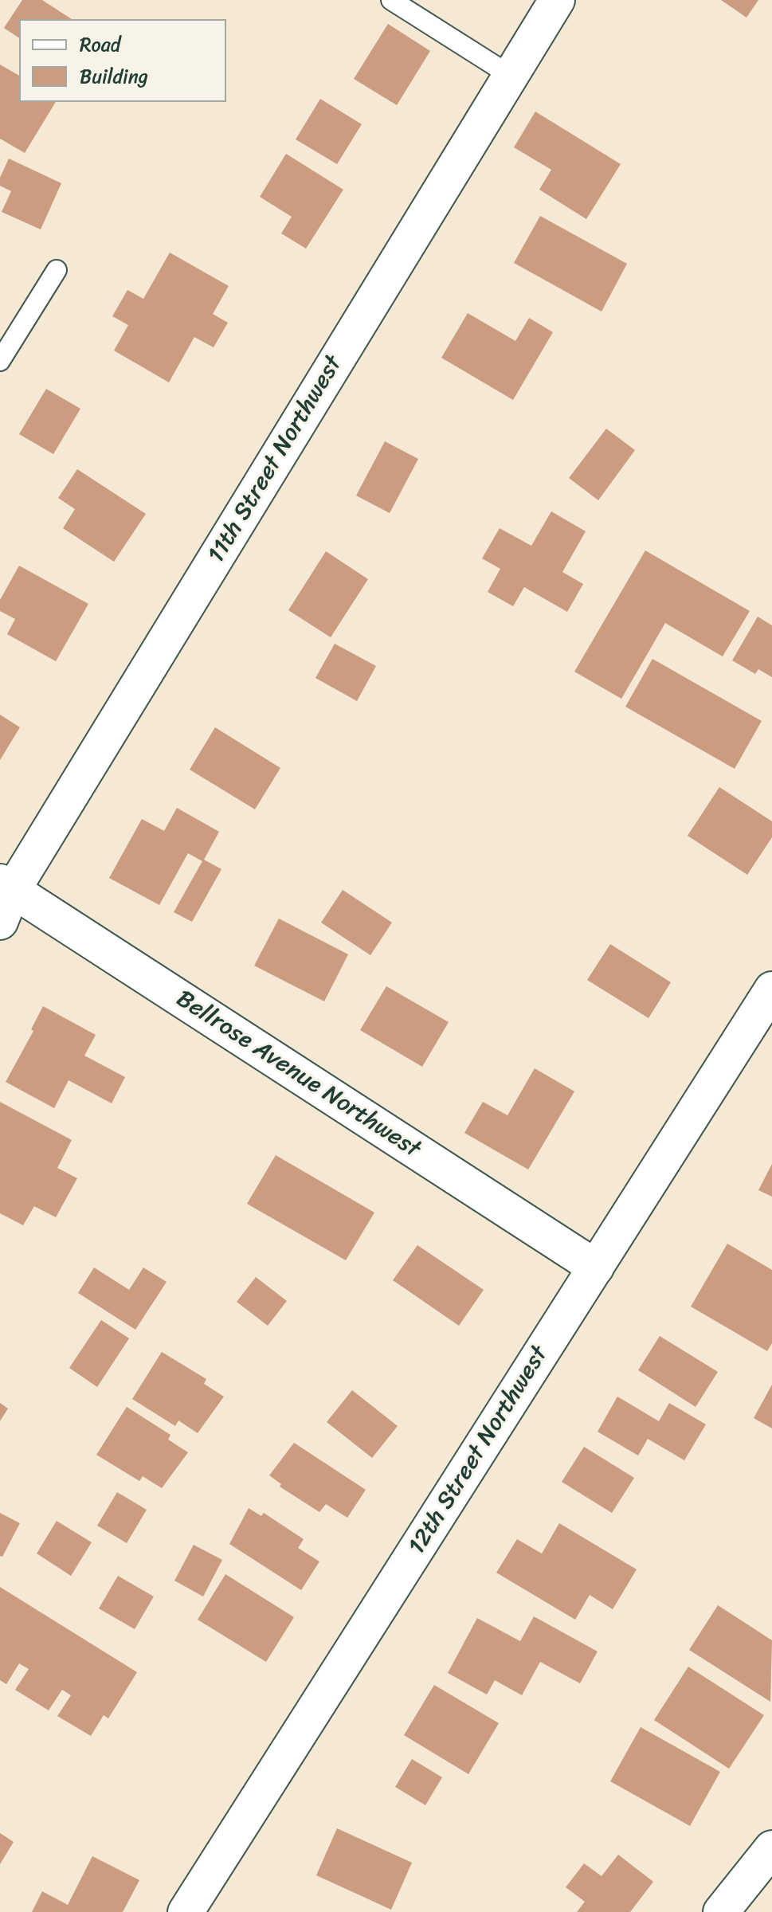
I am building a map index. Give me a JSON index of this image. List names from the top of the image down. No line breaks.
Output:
{"streets":{"street":["11th Street Northwest","Bellrose Avenue Northwest","12th Street Northwest"]},"crossings":[["11th Street Northwest","Bellrose Avenue Northwest"],["Bellrose Avenue Northwest","12th Street Northwest"]],"legend":["Road","Building"]}
